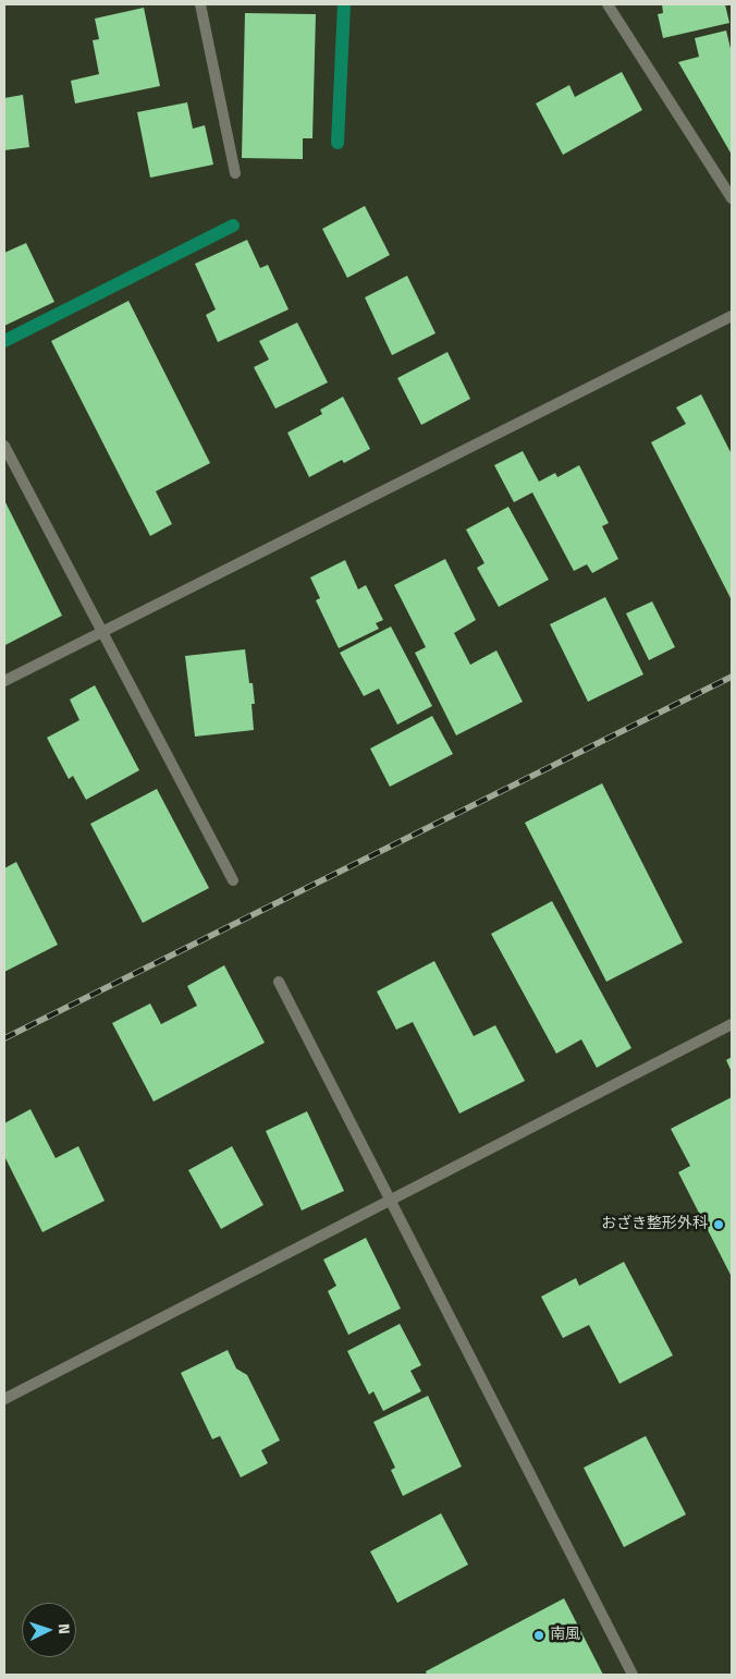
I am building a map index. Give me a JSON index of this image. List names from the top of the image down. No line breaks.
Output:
{"places":["おざき整形外科","南風"],"north":"right"}
